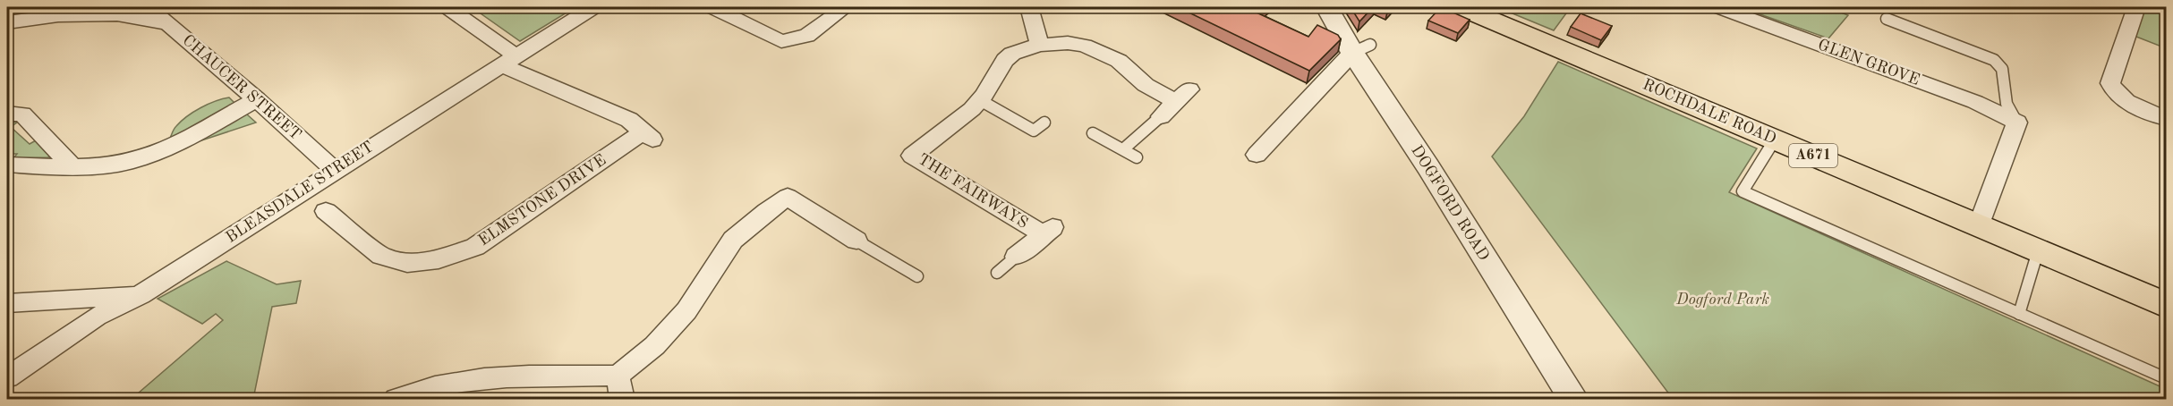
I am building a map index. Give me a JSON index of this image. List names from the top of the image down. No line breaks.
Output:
{"streets":{"main road":["ROCHDALE ROAD","A671"],"street":["GLEN GROVE","CHAUCER STREET","THE FAIRWAYS","BLEASDALE STREET","ELMSTONE DRIVE","DOGFORD ROAD"]},"crossings":[["CHAUCER STREET","BLEASDALE STREET"],["BLEASDALE STREET","ELMSTONE DRIVE"]],"parks":["Dogford Park"]}
